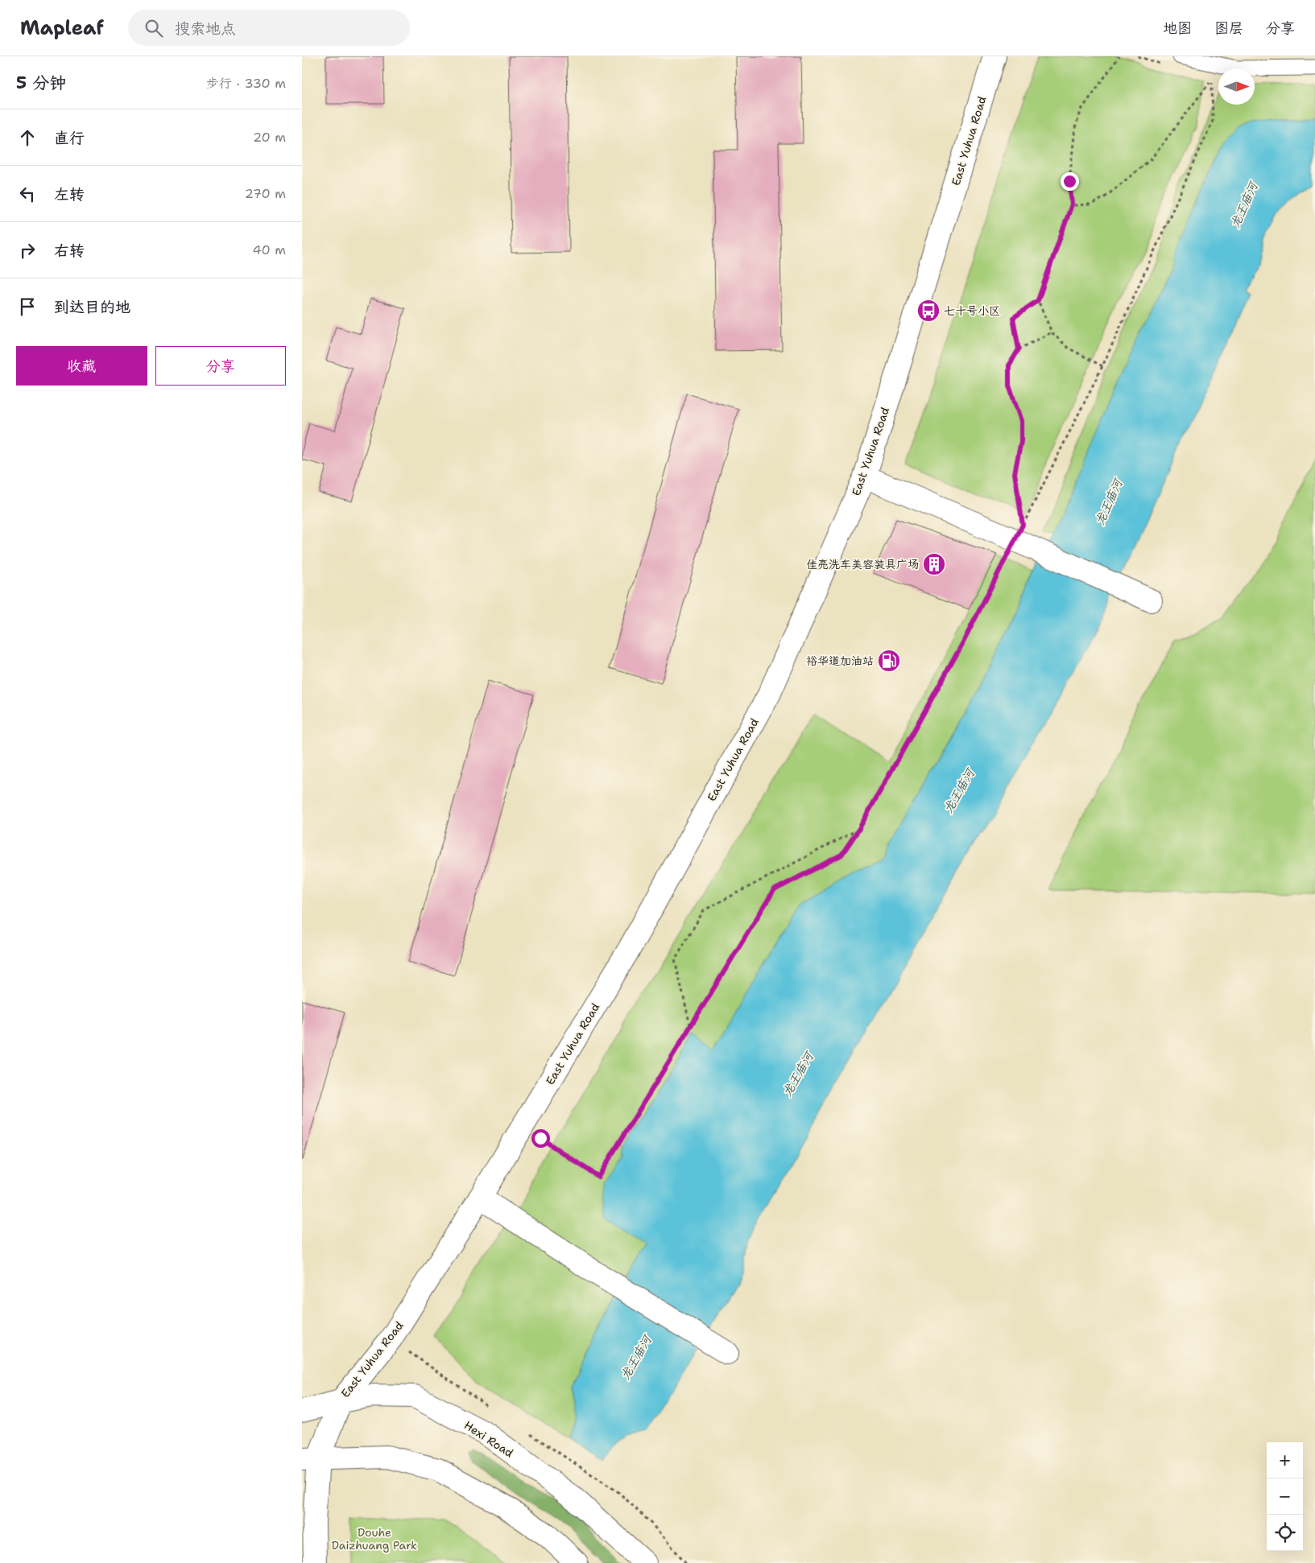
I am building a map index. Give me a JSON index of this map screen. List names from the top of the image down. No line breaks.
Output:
{"streets":{"street":["East Yuhua Road","Hexi Road"]},"crossings":[["East Yuhua Road","Hexi Road"]],"water":["龙王庙河"],"parks":["Douhe Daizhuang Park"],"places":{"bus stop":["七十号小区"],"building":["佳亮洗车美容装具广场"],"fuel station":["裕华道加油站"]},"north":"right","page":{"header":"Mapleaf","search":"搜索地点","nav":["地图","图层","分享"],"heading":["5 分钟","步行 · 330 m"],"list":[["直行","20 m"],["左转","270 m"],["右转","40 m"],"到达目的地"],"buttons":["收藏","分享"],"map_buttons":["+","−"]}}
